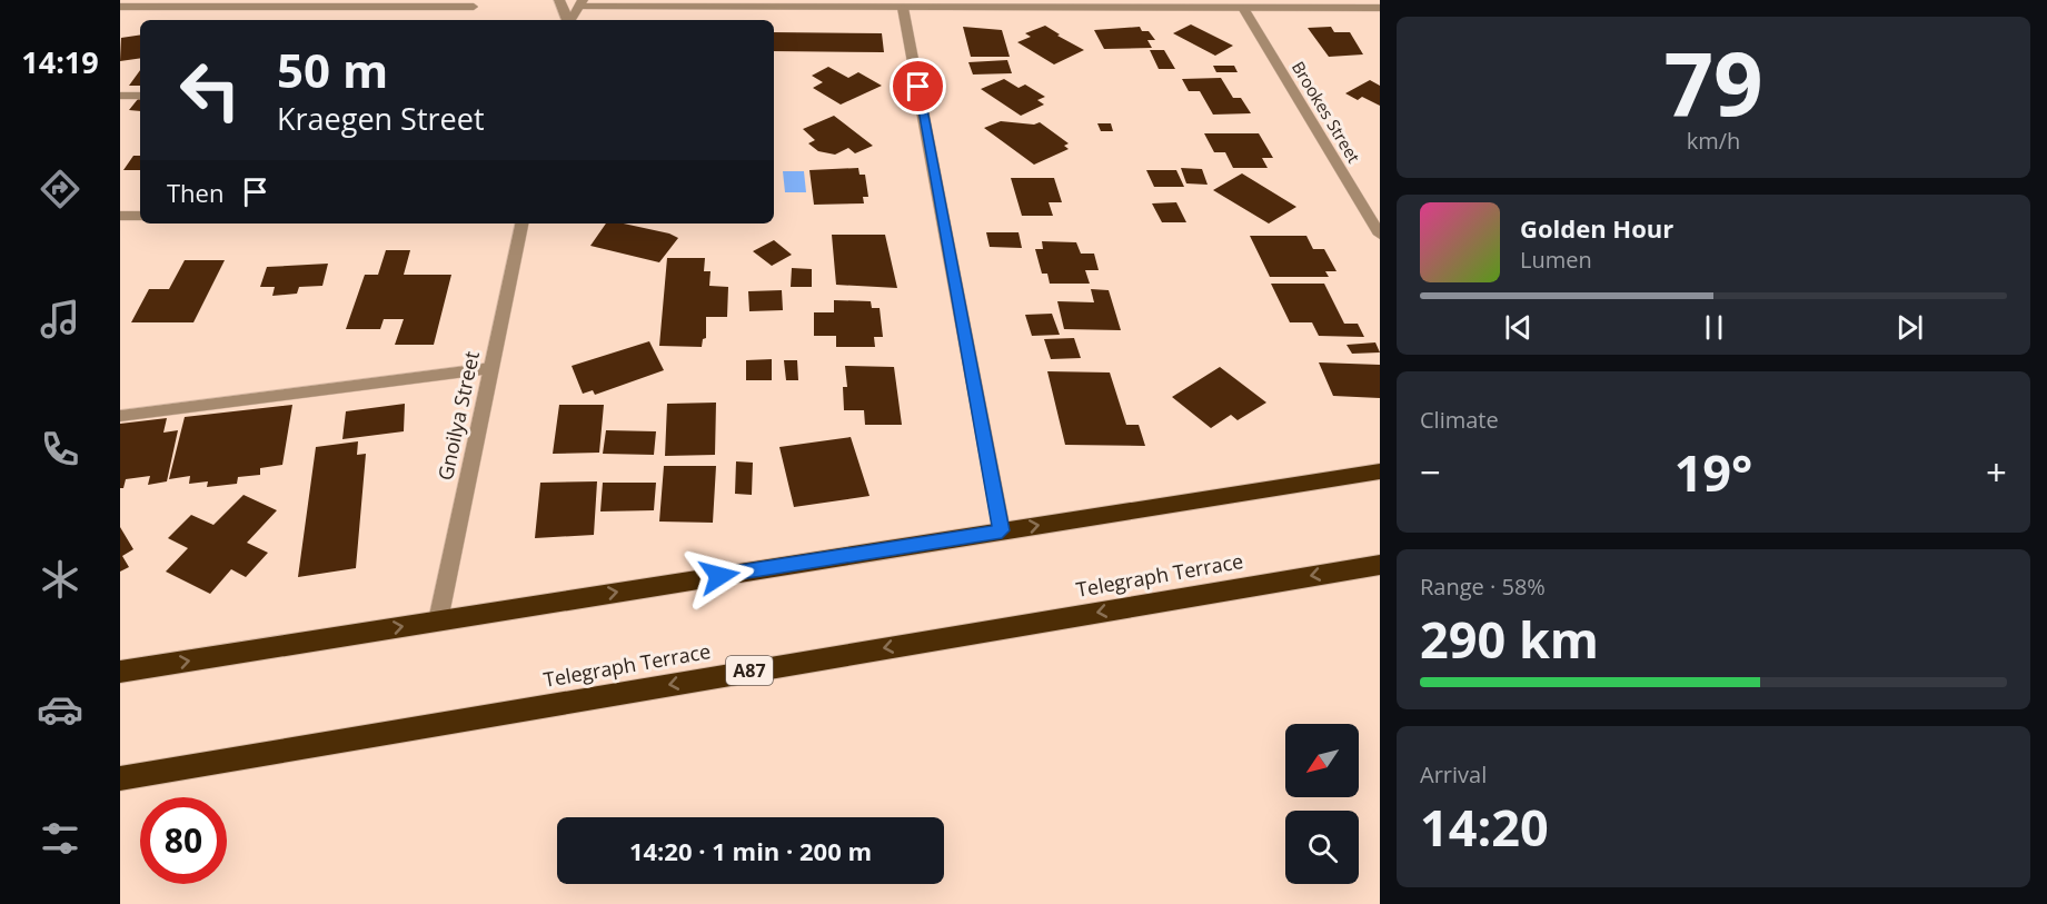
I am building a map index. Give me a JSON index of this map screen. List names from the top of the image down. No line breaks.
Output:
{"streets":{"highway":["Telegraph Terrace","A87"],"street":["Brookes Street","Gnoilya Street"]},"north":"bottom left","page":{"tabs":"14:19","tile":[["79","km/h"],"Climate",["Range · 58%","290 km"],["Arrival","14:20"]],"turn":["50 m","Kraegen Street"],"then":"Then","song":["Golden Hour","Lumen"],"heat":["−","19°","+"],"limit":"80","trip":"14:20 · 1 min · 200 m"}}
